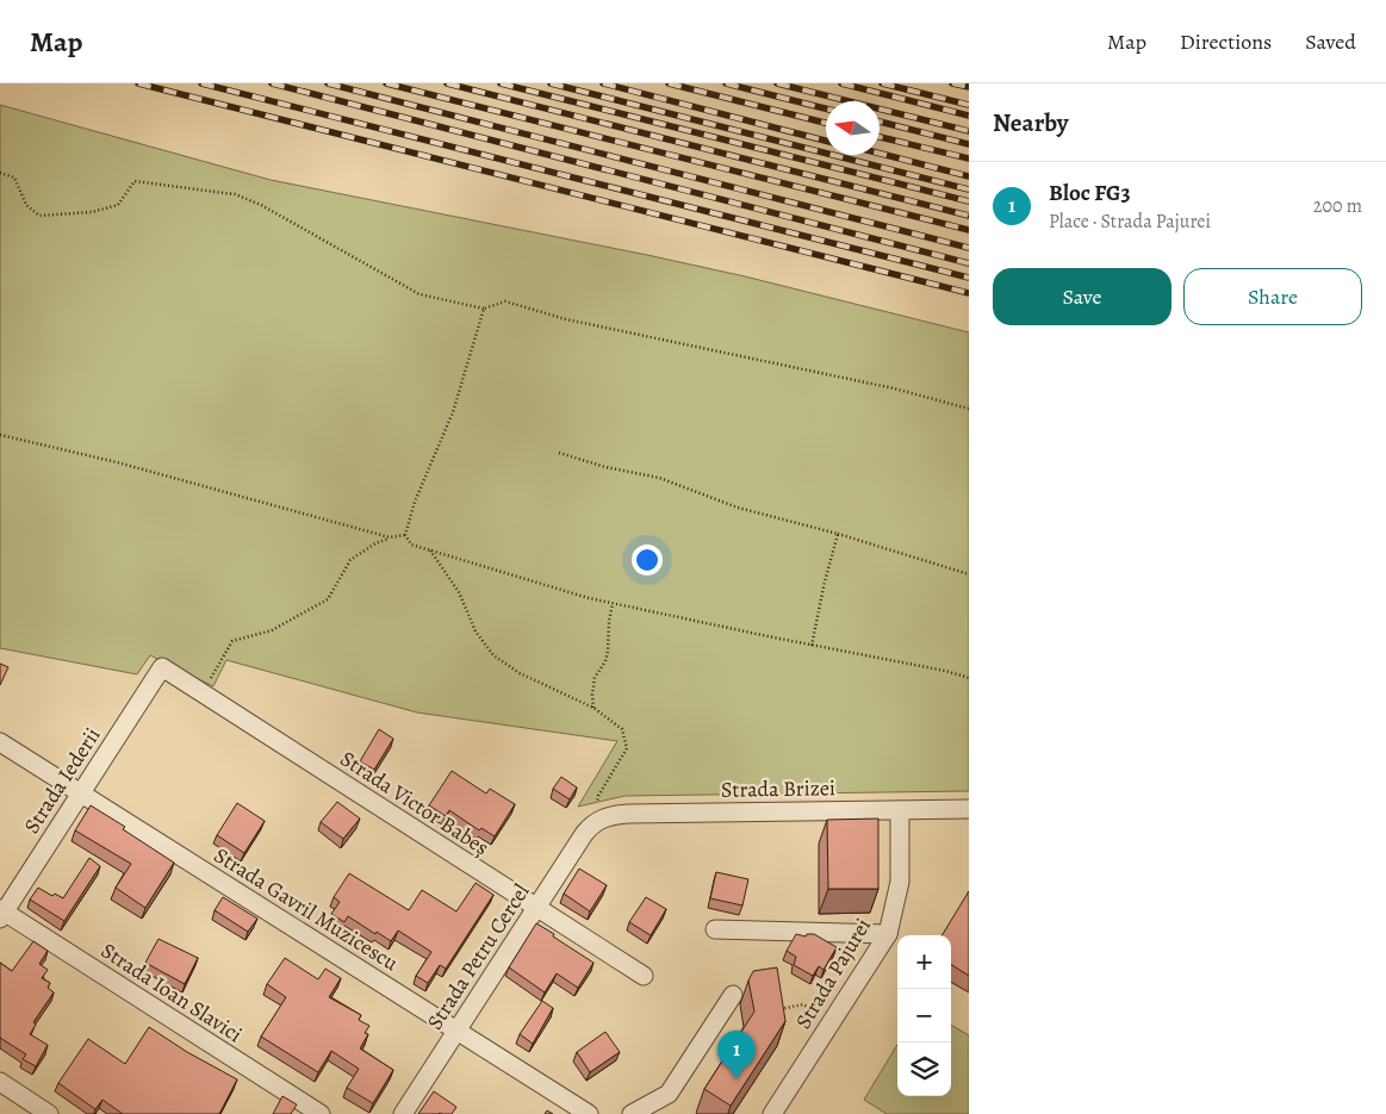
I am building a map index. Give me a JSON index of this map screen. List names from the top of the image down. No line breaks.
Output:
{"streets":{"street":["Strada Iederii","Strada Brizei","Strada Victor Babeș","Strada Gavril Muzicescu","Strada Petru Cercel","Strada Pajurei","Strada Ioan Slavici"]},"crossings":[["Strada Iederii","Strada Victor Babeș"],["Strada Iederii","Strada Gavril Muzicescu"],["Strada Iederii","Strada Ioan Slavici"],["Strada Brizei","Strada Petru Cercel"],["Strada Brizei","Strada Pajurei"],["Strada Victor Babeș","Strada Petru Cercel"],["Strada Gavril Muzicescu","Strada Petru Cercel"]],"north":"left","page":{"header":"Map","nav":["Map","Directions","Saved"],"heading":"Nearby","list":[{"mark":"1","name":"Bloc FG3","note":"Place · Strada Pajurei","value":"200 m"}],"buttons":["Save","Share"],"map_buttons":["+","−"],"pins":"1"}}
